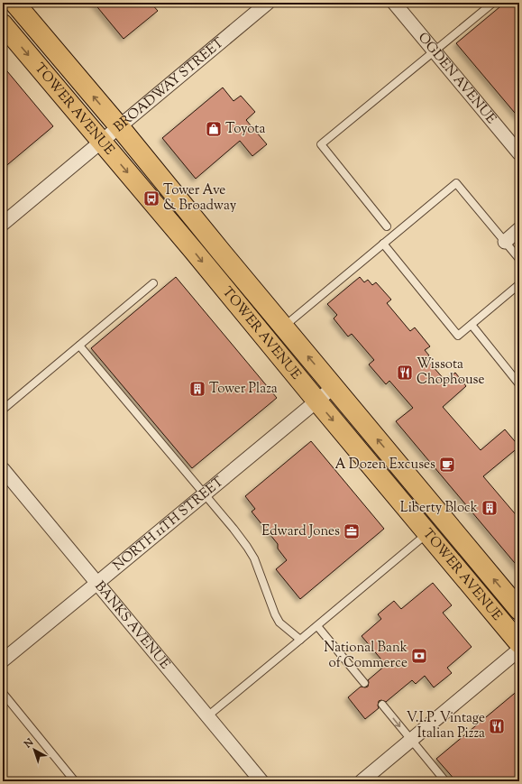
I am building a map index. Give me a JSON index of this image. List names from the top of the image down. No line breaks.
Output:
{"streets":{"main road":["TOWER AVENUE"],"street":["OGDEN AVENUE","BROADWAY STREET","NORTH 11TH STREET","BANKS AVENUE"]},"crossings":[["BROADWAY STREET","TOWER AVENUE"],["TOWER AVENUE","NORTH 11TH STREET"],["NORTH 11TH STREET","BANKS AVENUE"]],"places":{"shop":["Toyota"],"bus stop":["Tower Ave & Broadway"],"restaurant":["Wissota Chophouse","V.I.P. Vintage Italian Pizza"],"building":["Tower Plaza","Liberty Block"],"cafe":["A Dozen Excuses"],"office":["Edward Jones"],"bank":["National Bank of Commerce"]},"north":"top left"}
